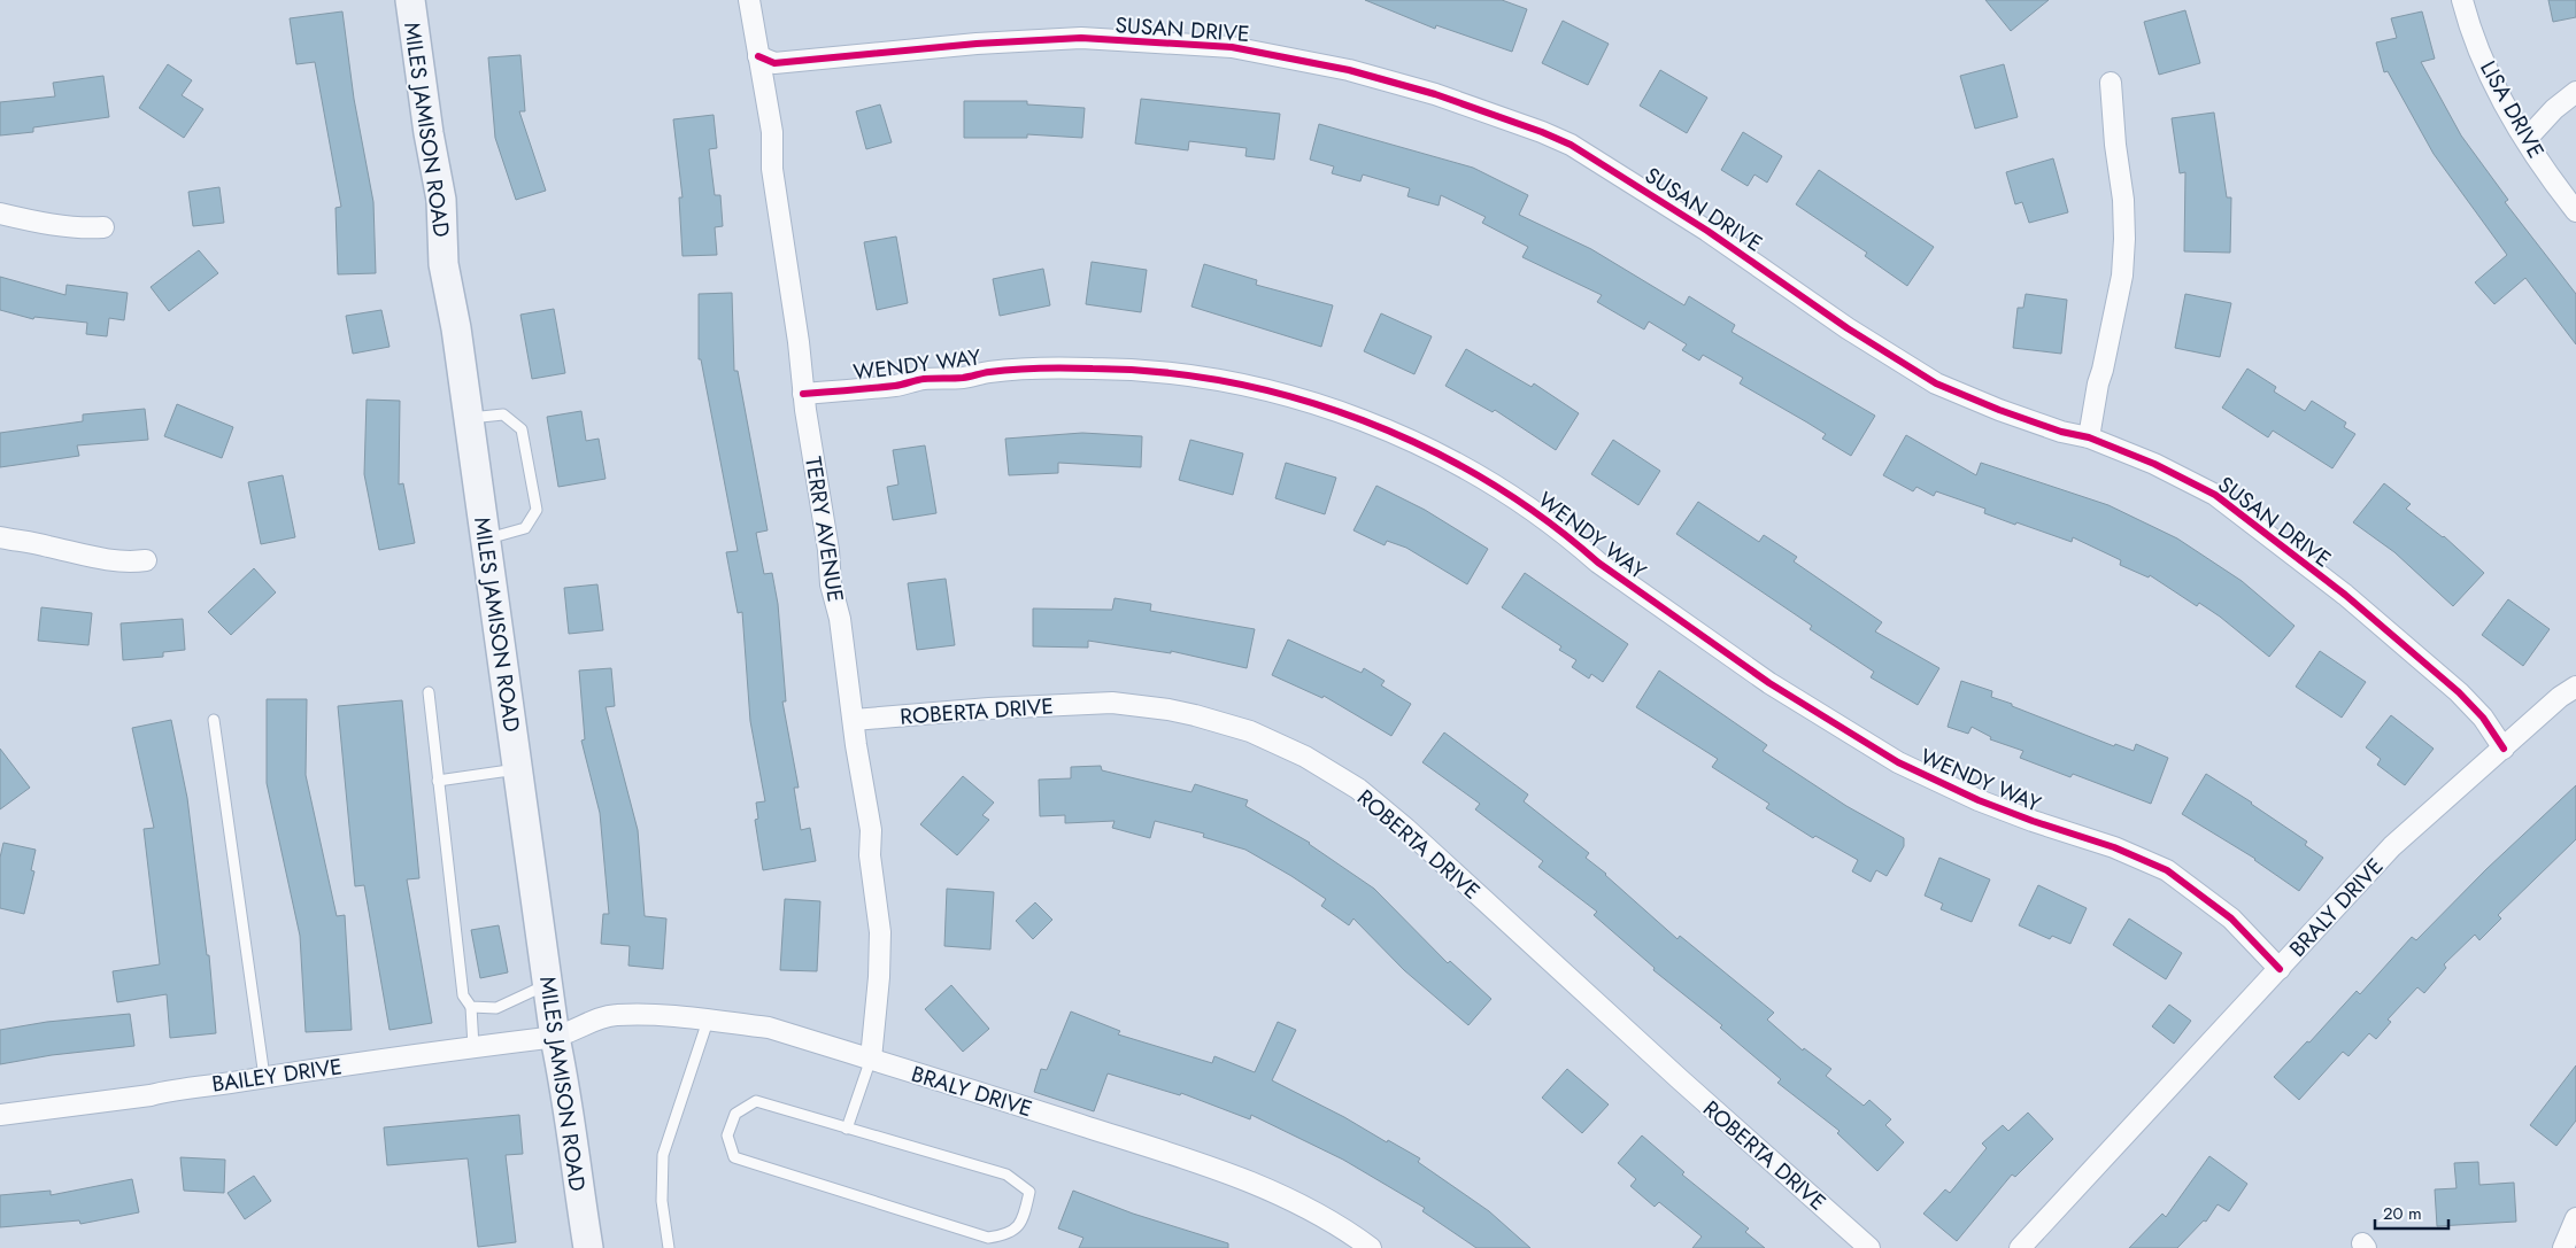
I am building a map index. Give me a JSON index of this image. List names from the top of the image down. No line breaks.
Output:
{"streets":{"main road":["MILES JAMISON ROAD"],"street":["SUSAN DRIVE","LISA DRIVE","WENDY WAY","TERRY AVENUE","ROBERTA DRIVE","BRALY DRIVE","BAILEY DRIVE"]},"crossings":[["SUSAN DRIVE","TERRY AVENUE"],["SUSAN DRIVE","BRALY DRIVE"],["MILES JAMISON ROAD","BRALY DRIVE"],["MILES JAMISON ROAD","BAILEY DRIVE"],["WENDY WAY","TERRY AVENUE"],["WENDY WAY","BRALY DRIVE"],["TERRY AVENUE","ROBERTA DRIVE"],["TERRY AVENUE","BRALY DRIVE"],["BRALY DRIVE","BAILEY DRIVE"]],"scale_bar":"20 m"}
